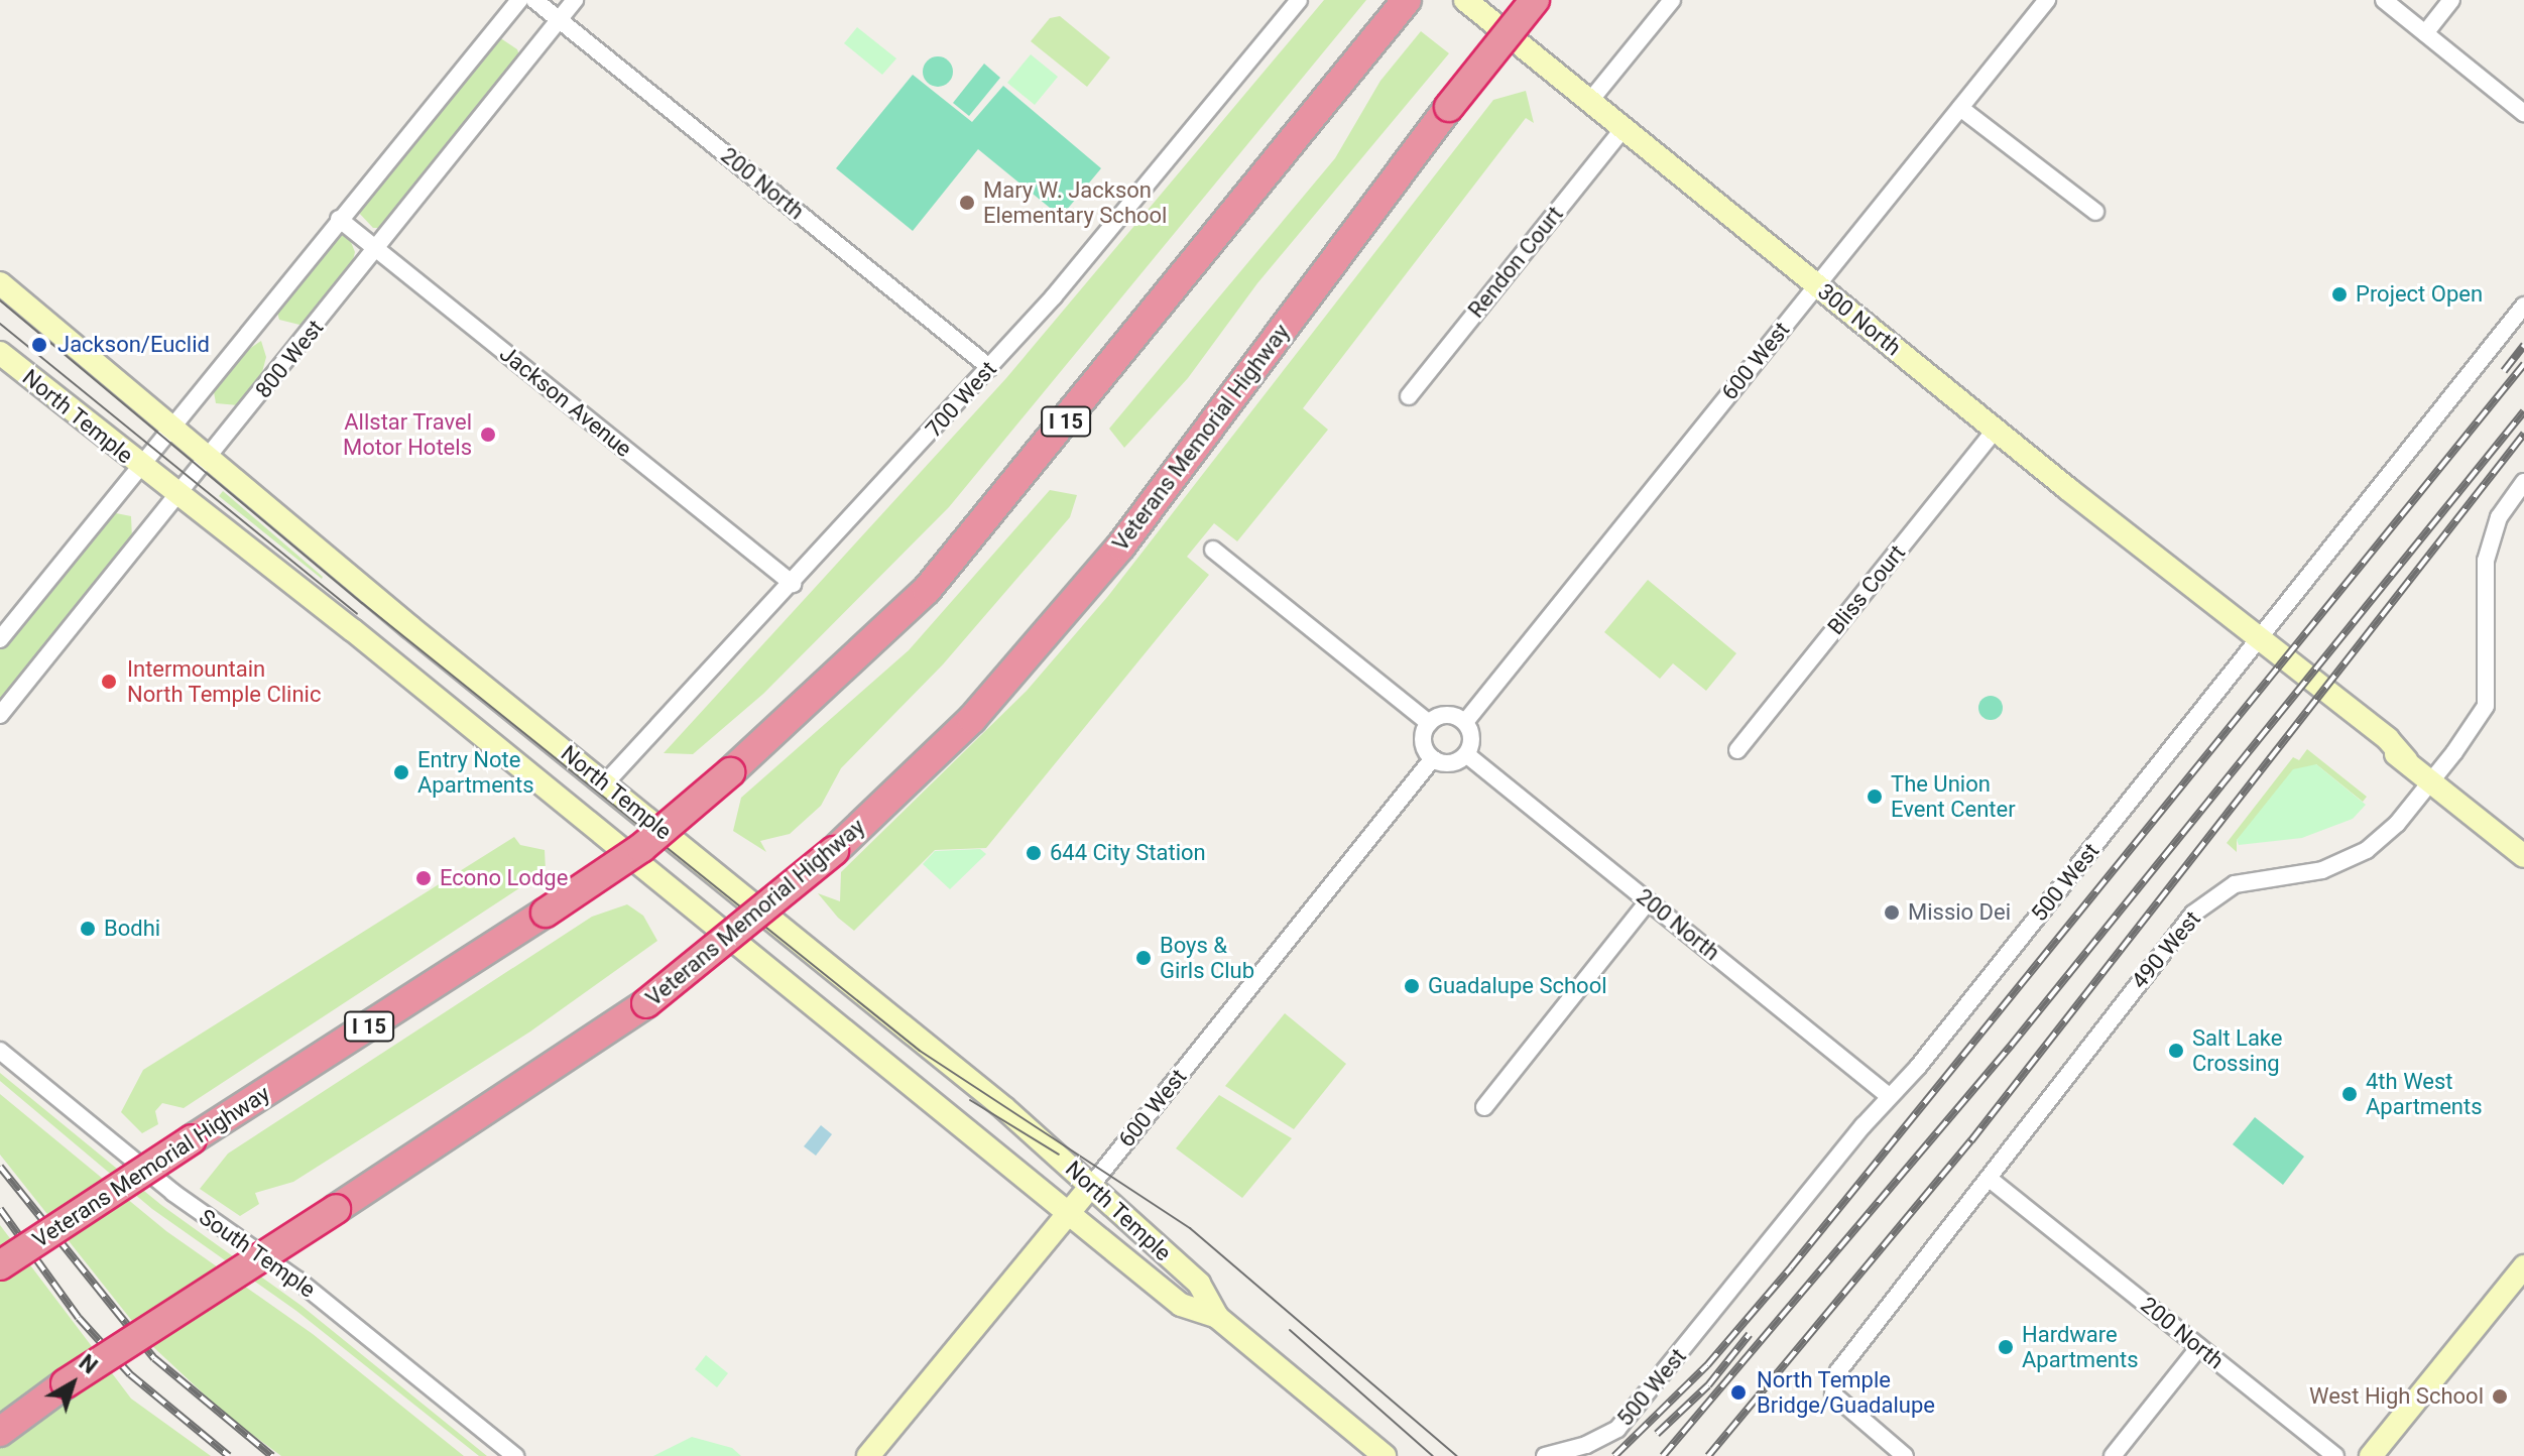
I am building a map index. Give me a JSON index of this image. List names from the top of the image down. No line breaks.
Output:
{"streets":{"highway":["I 15","Veterans Memorial Highway"],"main road":["300 North","600 West","North Temple"],"street":["200 North","Rendon Court","800 West","700 West","Jackson Avenue","Bliss Court","500 West","490 West","South Temple"]},"crossings":[["200 North","800 West"],["200 North","600 West"],["200 North","700 West"],["200 North","500 West"],["200 North","490 West"],["Rendon Court","300 North"],["300 North","600 West"],["300 North","Bliss Court"],["300 North","500 West"],["300 North","490 West"],["800 West","Jackson Avenue"],["800 West","North Temple"],["600 West","North Temple"],["700 West","Jackson Avenue"],["700 West","North Temple"]],"places":["Mary W. Jackson Elementary School","Project Open","Jackson/Euclid","Allstar Travel Motor Hotels","Intermountain North Temple Clinic","Entry Note Apartments","The Union Event Center","644 City Station","Econo Lodge","Missio Dei","Bodhi","Boys & Girls Club","Guadalupe School","Salt Lake Crossing","4th West Apartments","Hardware Apartments","North Temple Bridge/Guadalupe","West High School"],"north":"top right"}
